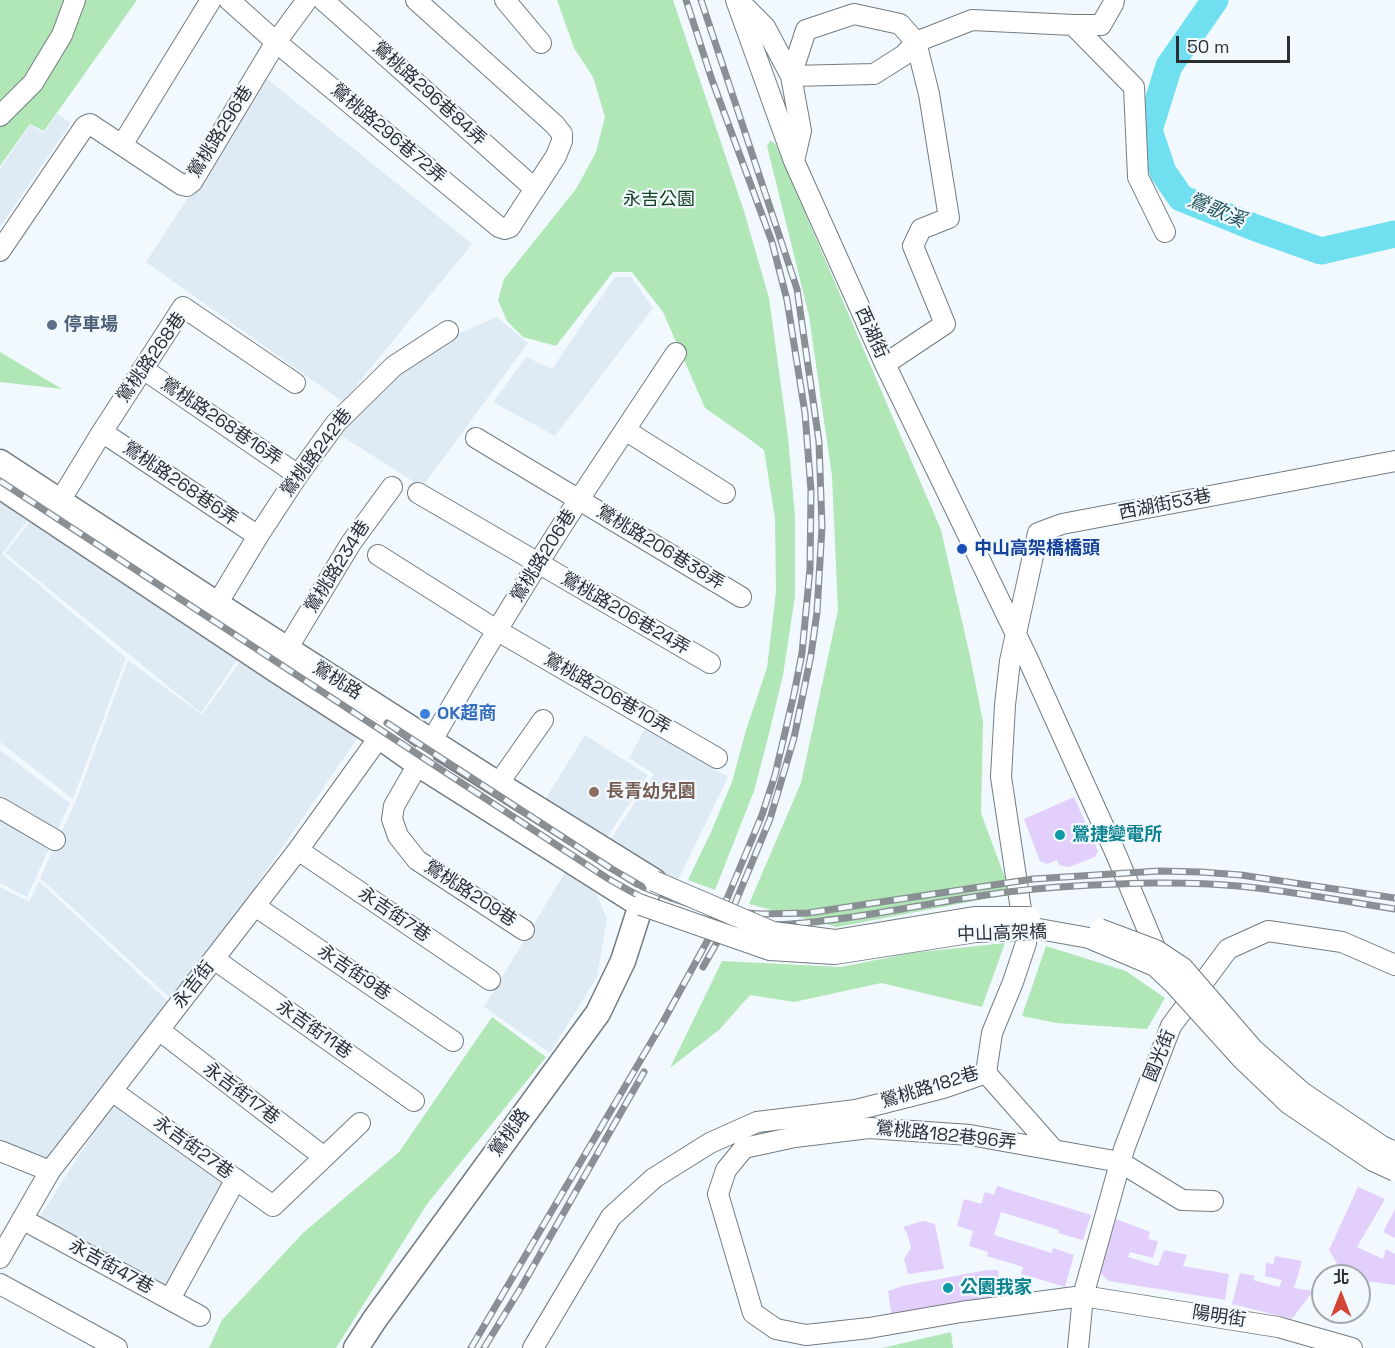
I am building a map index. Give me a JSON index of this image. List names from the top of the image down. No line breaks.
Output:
{"streets":{"main road":["鶯桃路"],"street":["鶯桃路296巷84弄","鶯桃路296巷","鶯桃路296巷72弄","西湖街","鶯桃路268巷","鶯桃路268巷16弄","鶯桃路242巷","鶯桃路268巷6弄","西湖街53巷","鶯桃路206巷38弄","鶯桃路206巷","鶯桃路234巷","鶯桃路206巷24弄","鶯桃路206巷10弄","鶯桃路209巷","永吉街7巷","中山高架橋","永吉街9巷","永吉街","永吉街11巷","國光街","鶯桃路182巷","永吉街17巷","鶯桃路182巷96弄","永吉街27巷","永吉街47巷","陽明街"]},"crossings":[["鶯桃路296巷84弄","鶯桃路296巷72弄"],["鶯桃路296巷","鶯桃路296巷72弄"],["西湖街","西湖街53巷"],["西湖街","中山高架橋"],["西湖街","鶯桃路182巷"],["鶯桃路268巷","鶯桃路268巷16弄"],["鶯桃路268巷","鶯桃路268巷6弄"],["鶯桃路268巷","鶯桃路"],["鶯桃路268巷16弄","鶯桃路242巷"],["鶯桃路242巷","鶯桃路268巷6弄"],["鶯桃路242巷","鶯桃路"],["西湖街53巷","鶯桃路182巷"],["鶯桃路206巷38弄","鶯桃路206巷"],["鶯桃路206巷","鶯桃路206巷24弄"],["鶯桃路206巷","鶯桃路"],["鶯桃路206巷","鶯桃路206巷10弄"],["鶯桃路206巷","鶯桃路209巷"],["鶯桃路234巷","鶯桃路"],["鶯桃路","鶯桃路209巷"],["鶯桃路","中山高架橋"],["鶯桃路","永吉街"],["永吉街7巷","永吉街"],["永吉街9巷","永吉街"],["永吉街","永吉街11巷"],["永吉街","永吉街17巷"],["永吉街","永吉街27巷"],["永吉街","永吉街47巷"],["國光街","鶯桃路182巷96弄"],["國光街","陽明街"],["鶯桃路182巷","鶯桃路182巷96弄"],["永吉街17巷","永吉街27巷"],["鶯桃路182巷96弄","陽明街"]],"water":["鶯歌溪"],"parks":["永吉公園"],"places":["停車場","中山高架橋橋頭","OK超商","長青幼兒園","鶯捷變電所","公園我家"],"scale_bar":"50 m","north":"top"}
